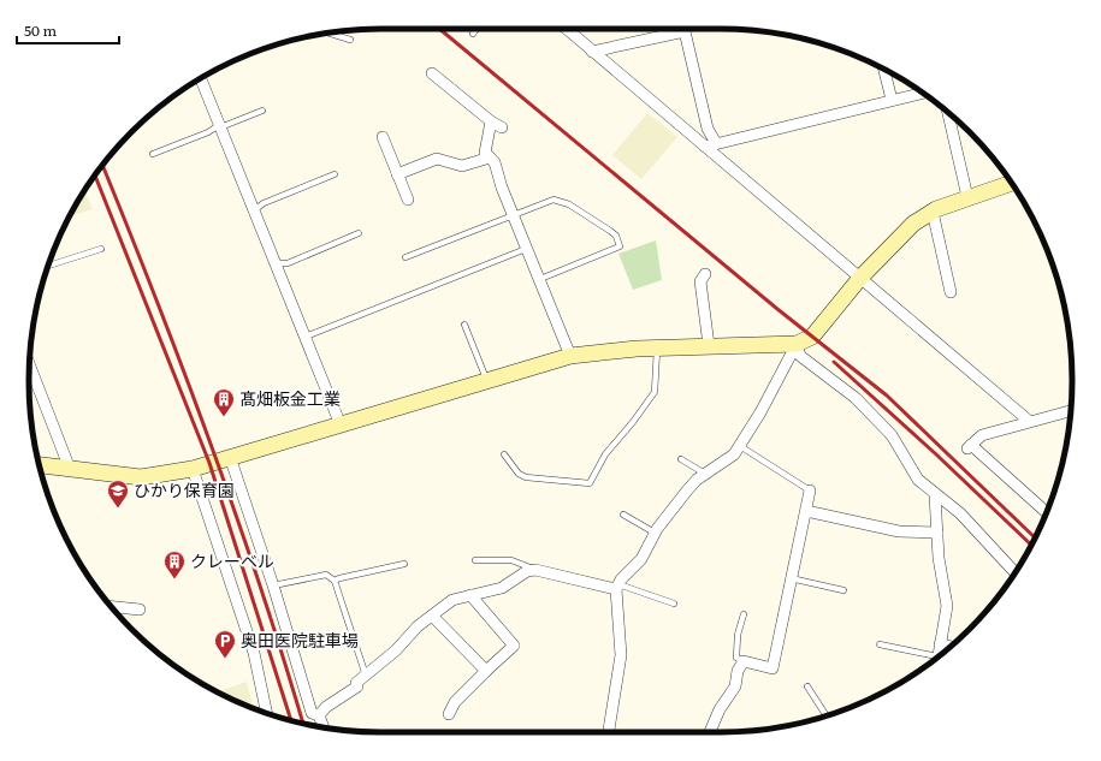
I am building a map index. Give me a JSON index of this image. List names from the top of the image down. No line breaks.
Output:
{"places":{"building":["髙畑板金工業","クレーベル"],"school or university":["ひかり保育園"],"parking":["奥田医院駐車場"]},"scale_bar":"50 m"}
